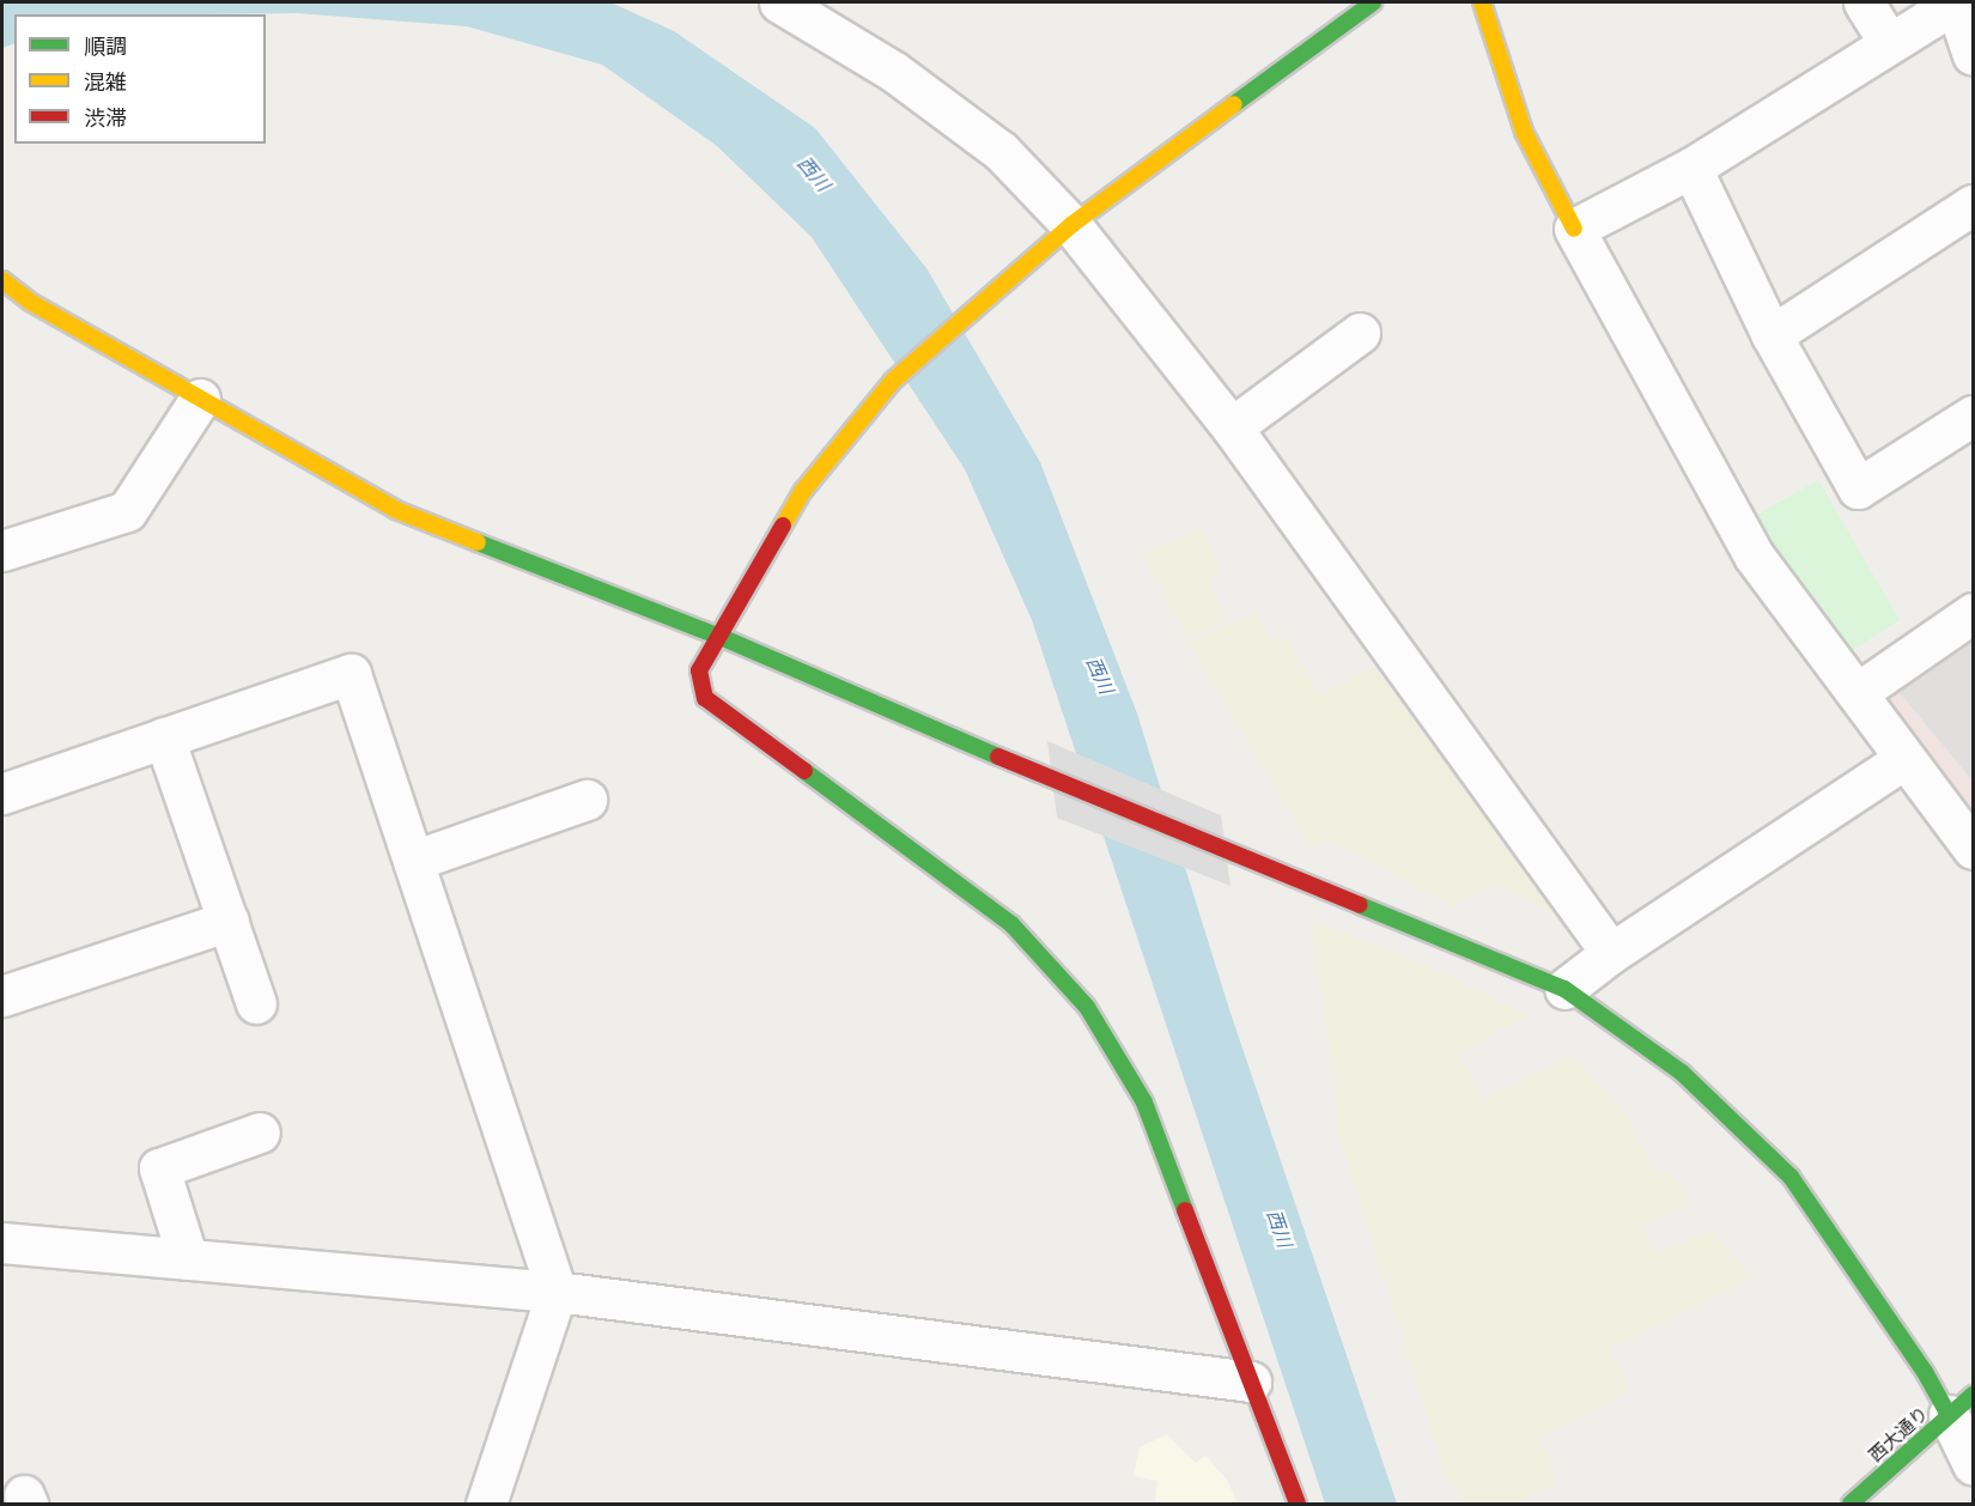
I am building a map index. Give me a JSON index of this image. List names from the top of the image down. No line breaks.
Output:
{"streets":{"street":["西大通り"]},"water":["西川"],"legend":["順調","混雑","渋滞"]}
